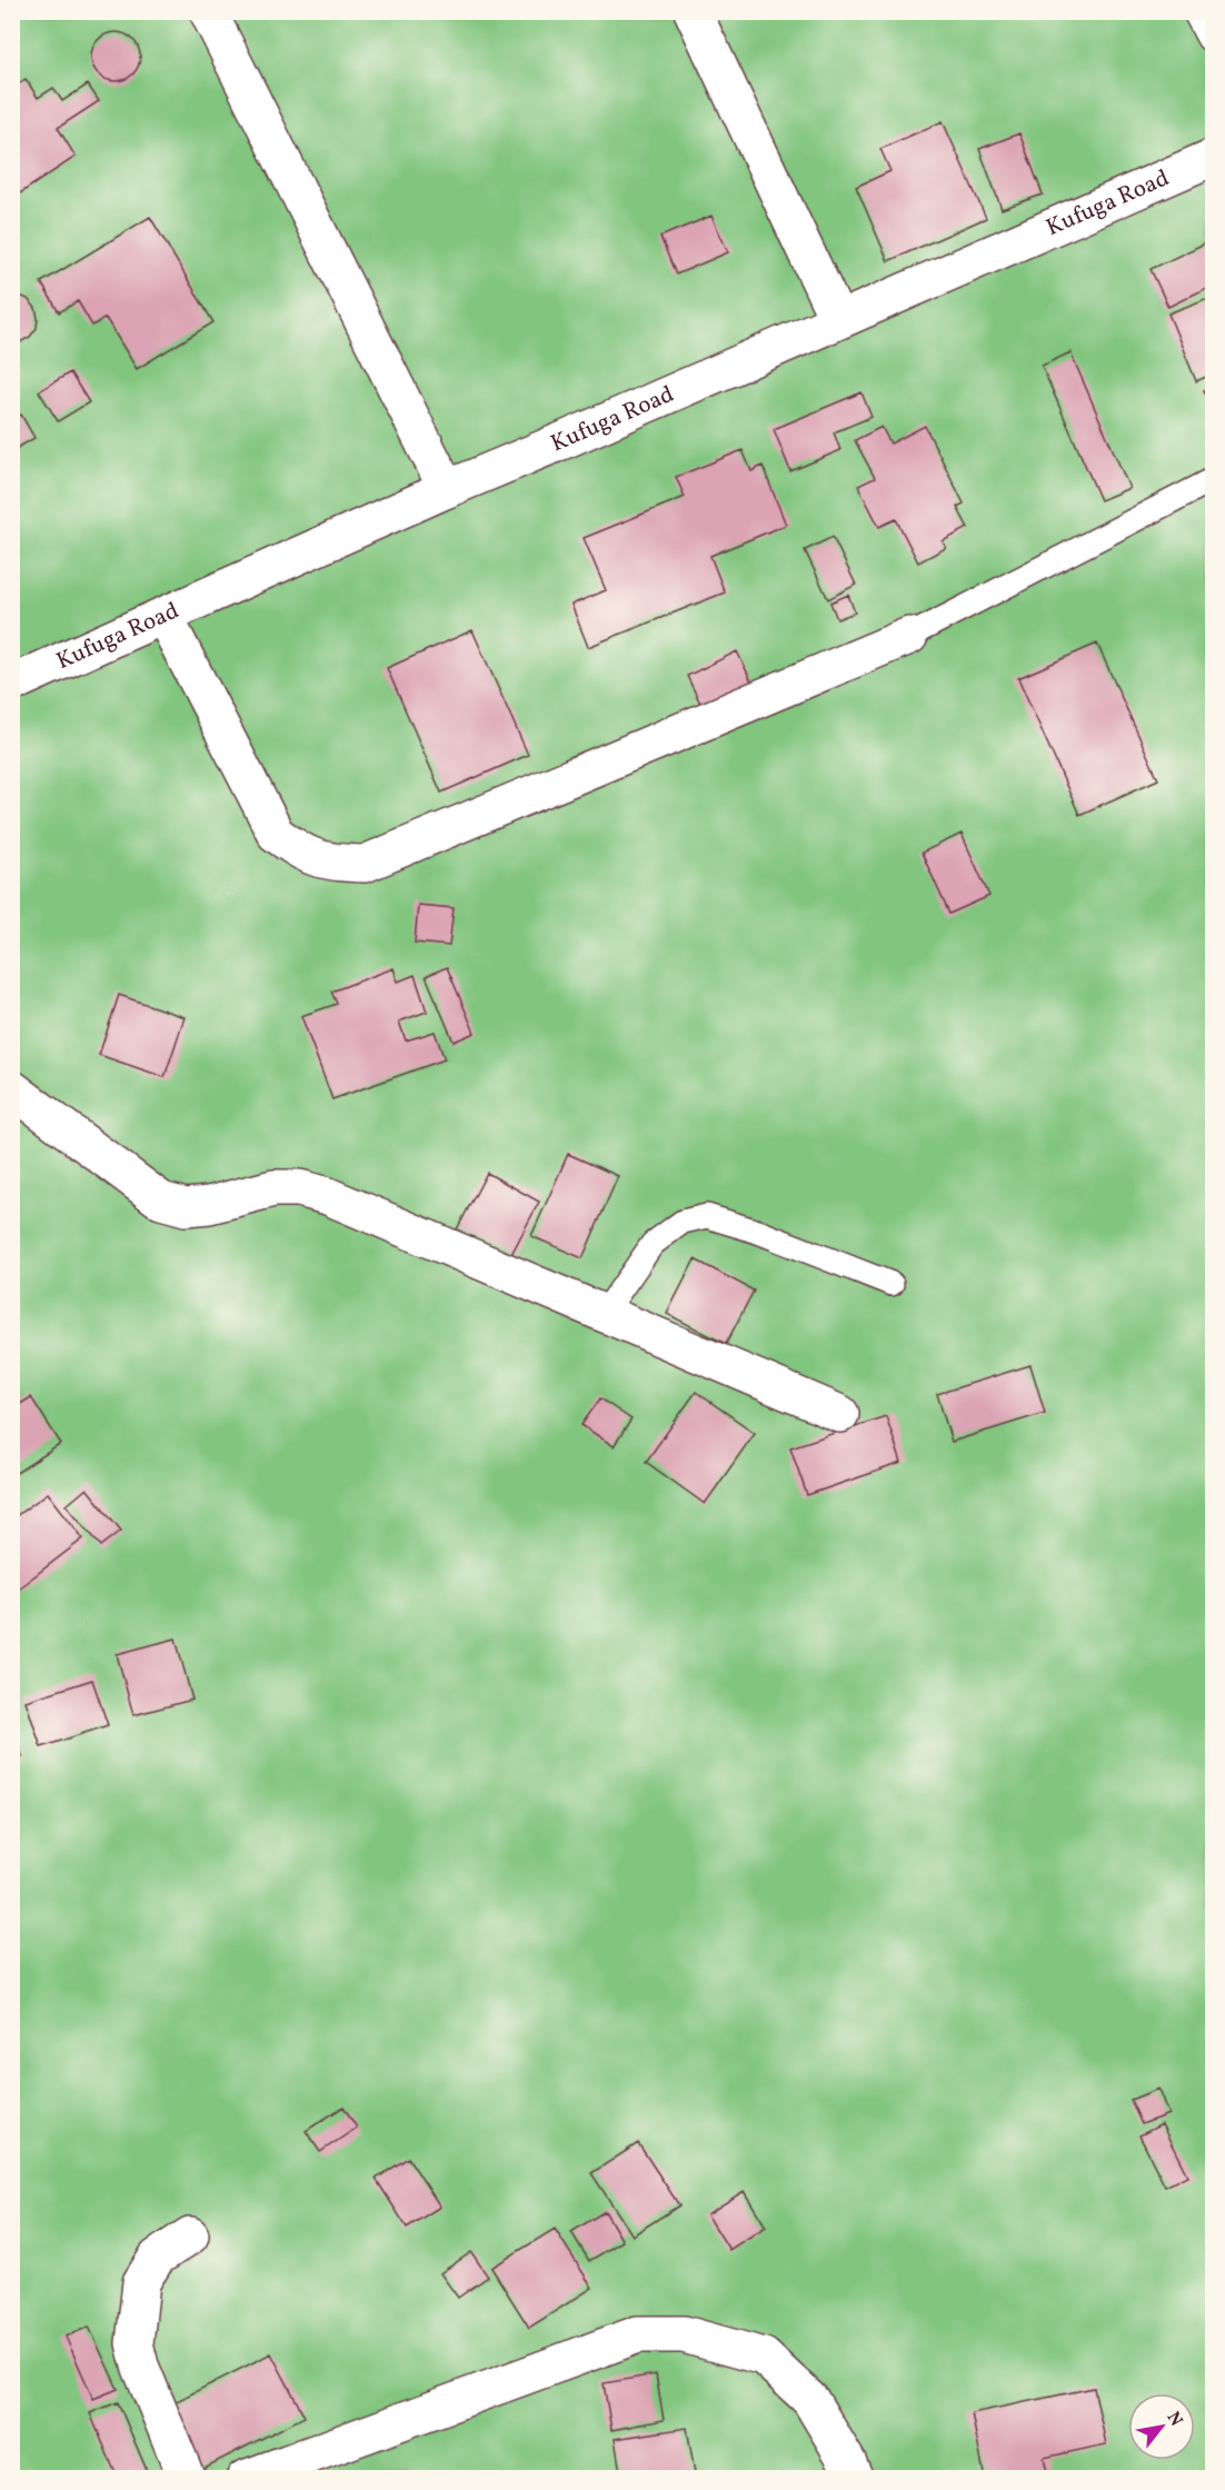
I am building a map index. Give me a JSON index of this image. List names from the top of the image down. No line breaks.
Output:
{"streets":{"street":["Kufuga Road"]},"north":"top right"}
